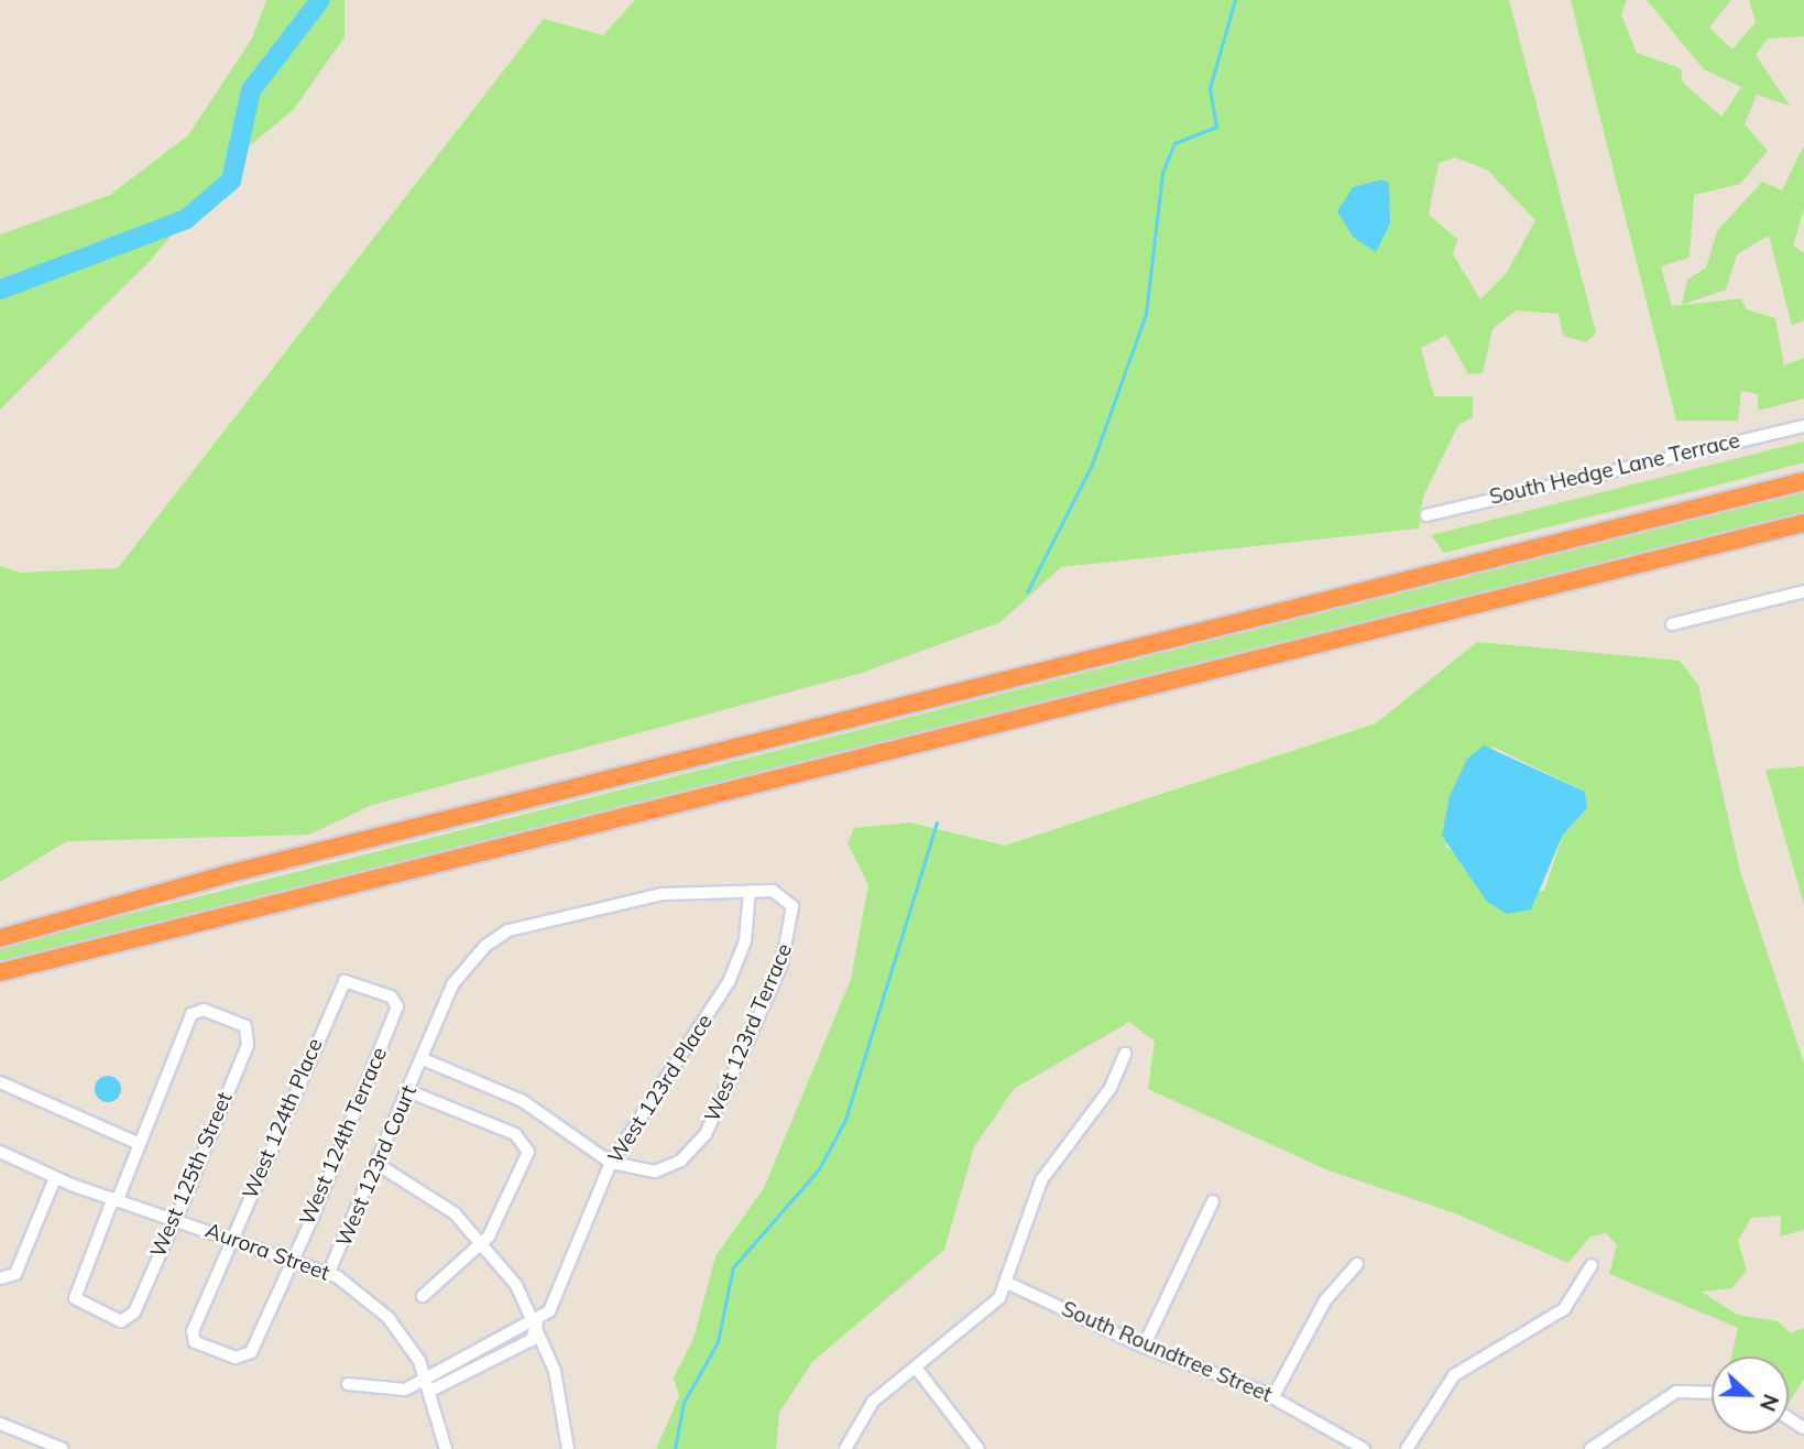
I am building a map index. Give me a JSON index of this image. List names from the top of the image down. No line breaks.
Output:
{"streets":{"street":["South Hedge Lane Terrace","West 123rd Terrace","West 123rd Place","West 124th Place","West 124th Terrace","West 123rd Court","West 125th Street","Aurora Street","South Roundtree Street"]},"crossings":[["West 123rd Terrace","West 123rd Place"],["West 123rd Terrace","West 123rd Court"],["West 123rd Place","West 123rd Court"],["West 123rd Place","Aurora Street"],["West 124th Place","West 124th Terrace"],["West 124th Place","Aurora Street"],["West 124th Terrace","Aurora Street"],["West 123rd Court","Aurora Street"],["West 125th Street","Aurora Street"]],"north":"right"}
